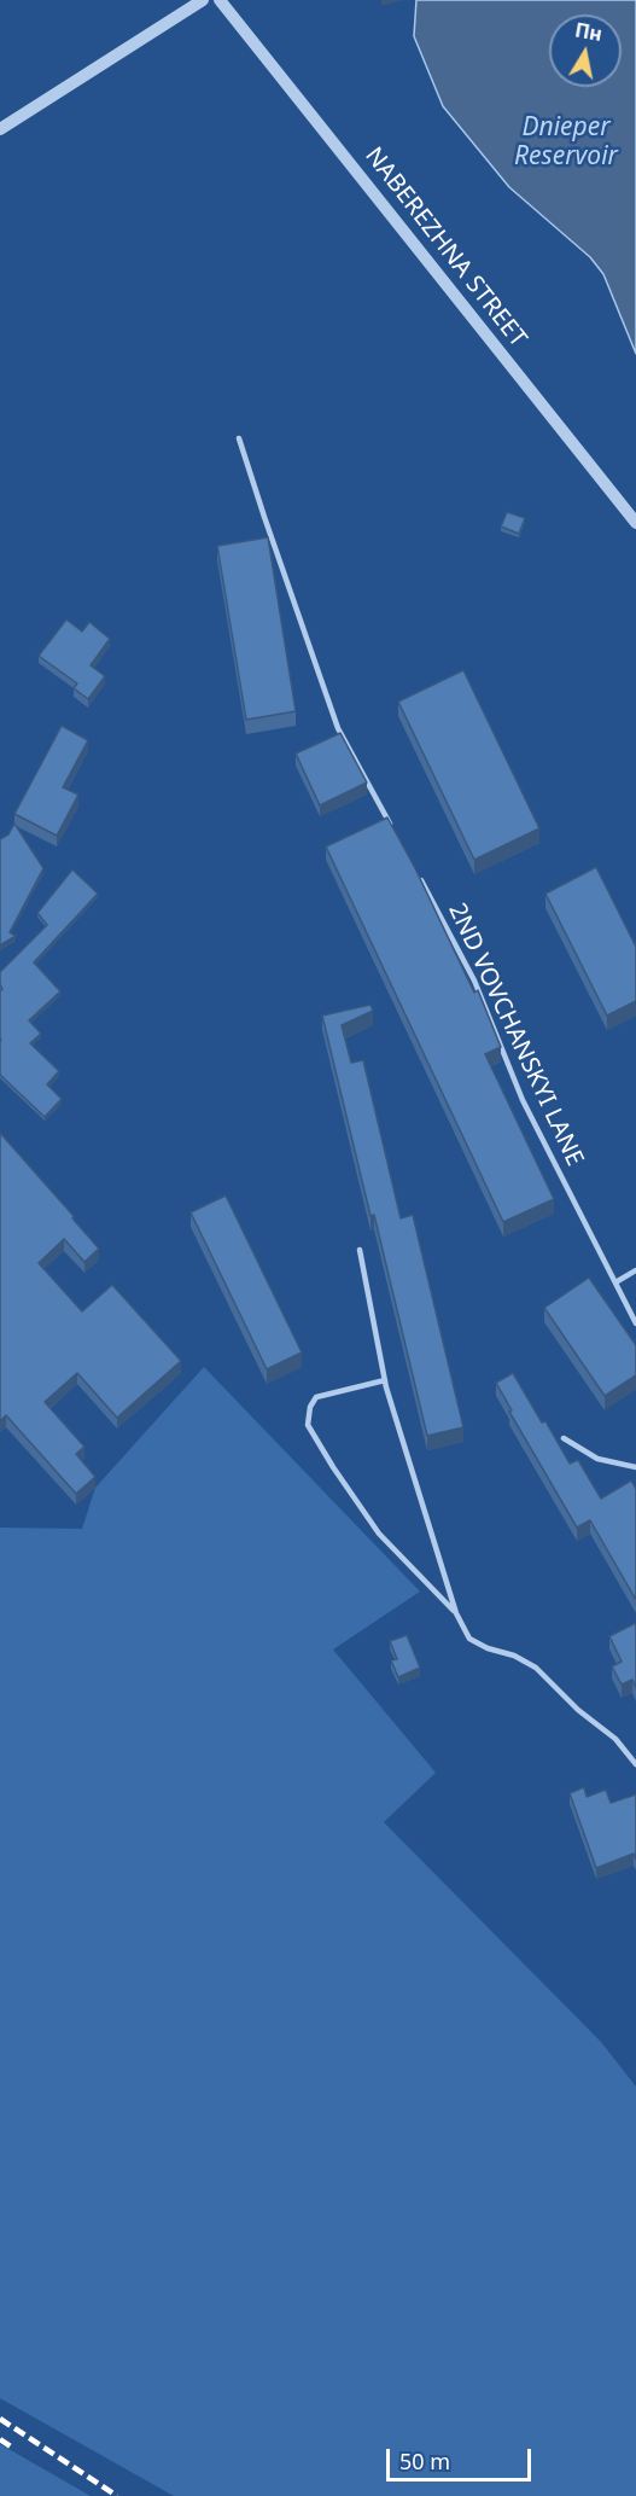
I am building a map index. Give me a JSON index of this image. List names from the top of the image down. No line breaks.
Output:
{"streets":{"street":["NABEREZHNA STREET"],"lane":["2ND VOVCHANSKYI LANE"]},"water":["Dnieper Reservoir"],"scale_bar":"50 m","north":"top"}
